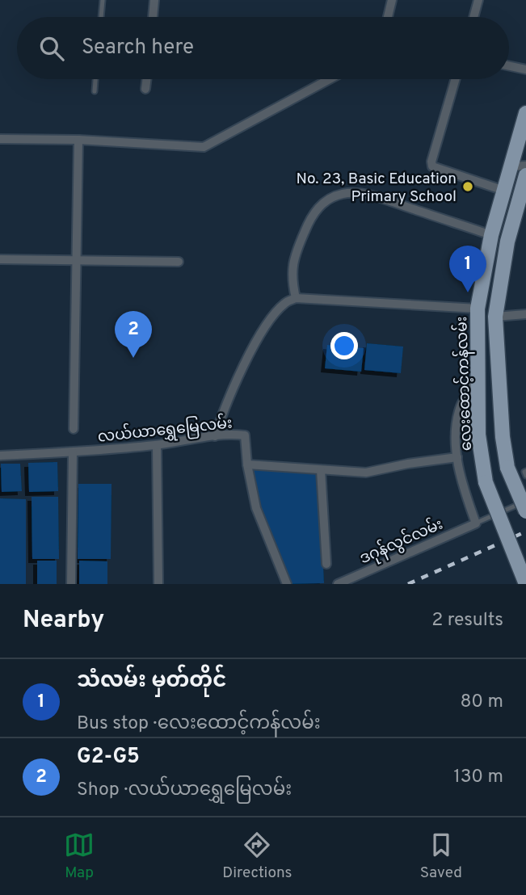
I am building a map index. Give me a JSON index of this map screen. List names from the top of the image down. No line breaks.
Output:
{"streets":{"main road":["လေးထောင့်ကန်လမ်း"],"street":["လယ်ယာရွှေမြေလမ်း","ဒဂုန်လွင်လမ်း"]},"places":["No. 23, Basic Education Primary School"],"page":{"search":"Search here","pins":["1","2"],"heading":["Nearby","2 results"],"list":[{"mark":"1","name":"သံလမ်း မှတ်တိုင်","note":"Bus stop · လေးထောင့်ကန်လမ်း","value":"80 m"},{"mark":"2","name":"G2-G5","note":"Shop · လယ်ယာရွှေမြေလမ်း","value":"130 m"}],"nav":["Map","Directions","Saved"]}}
